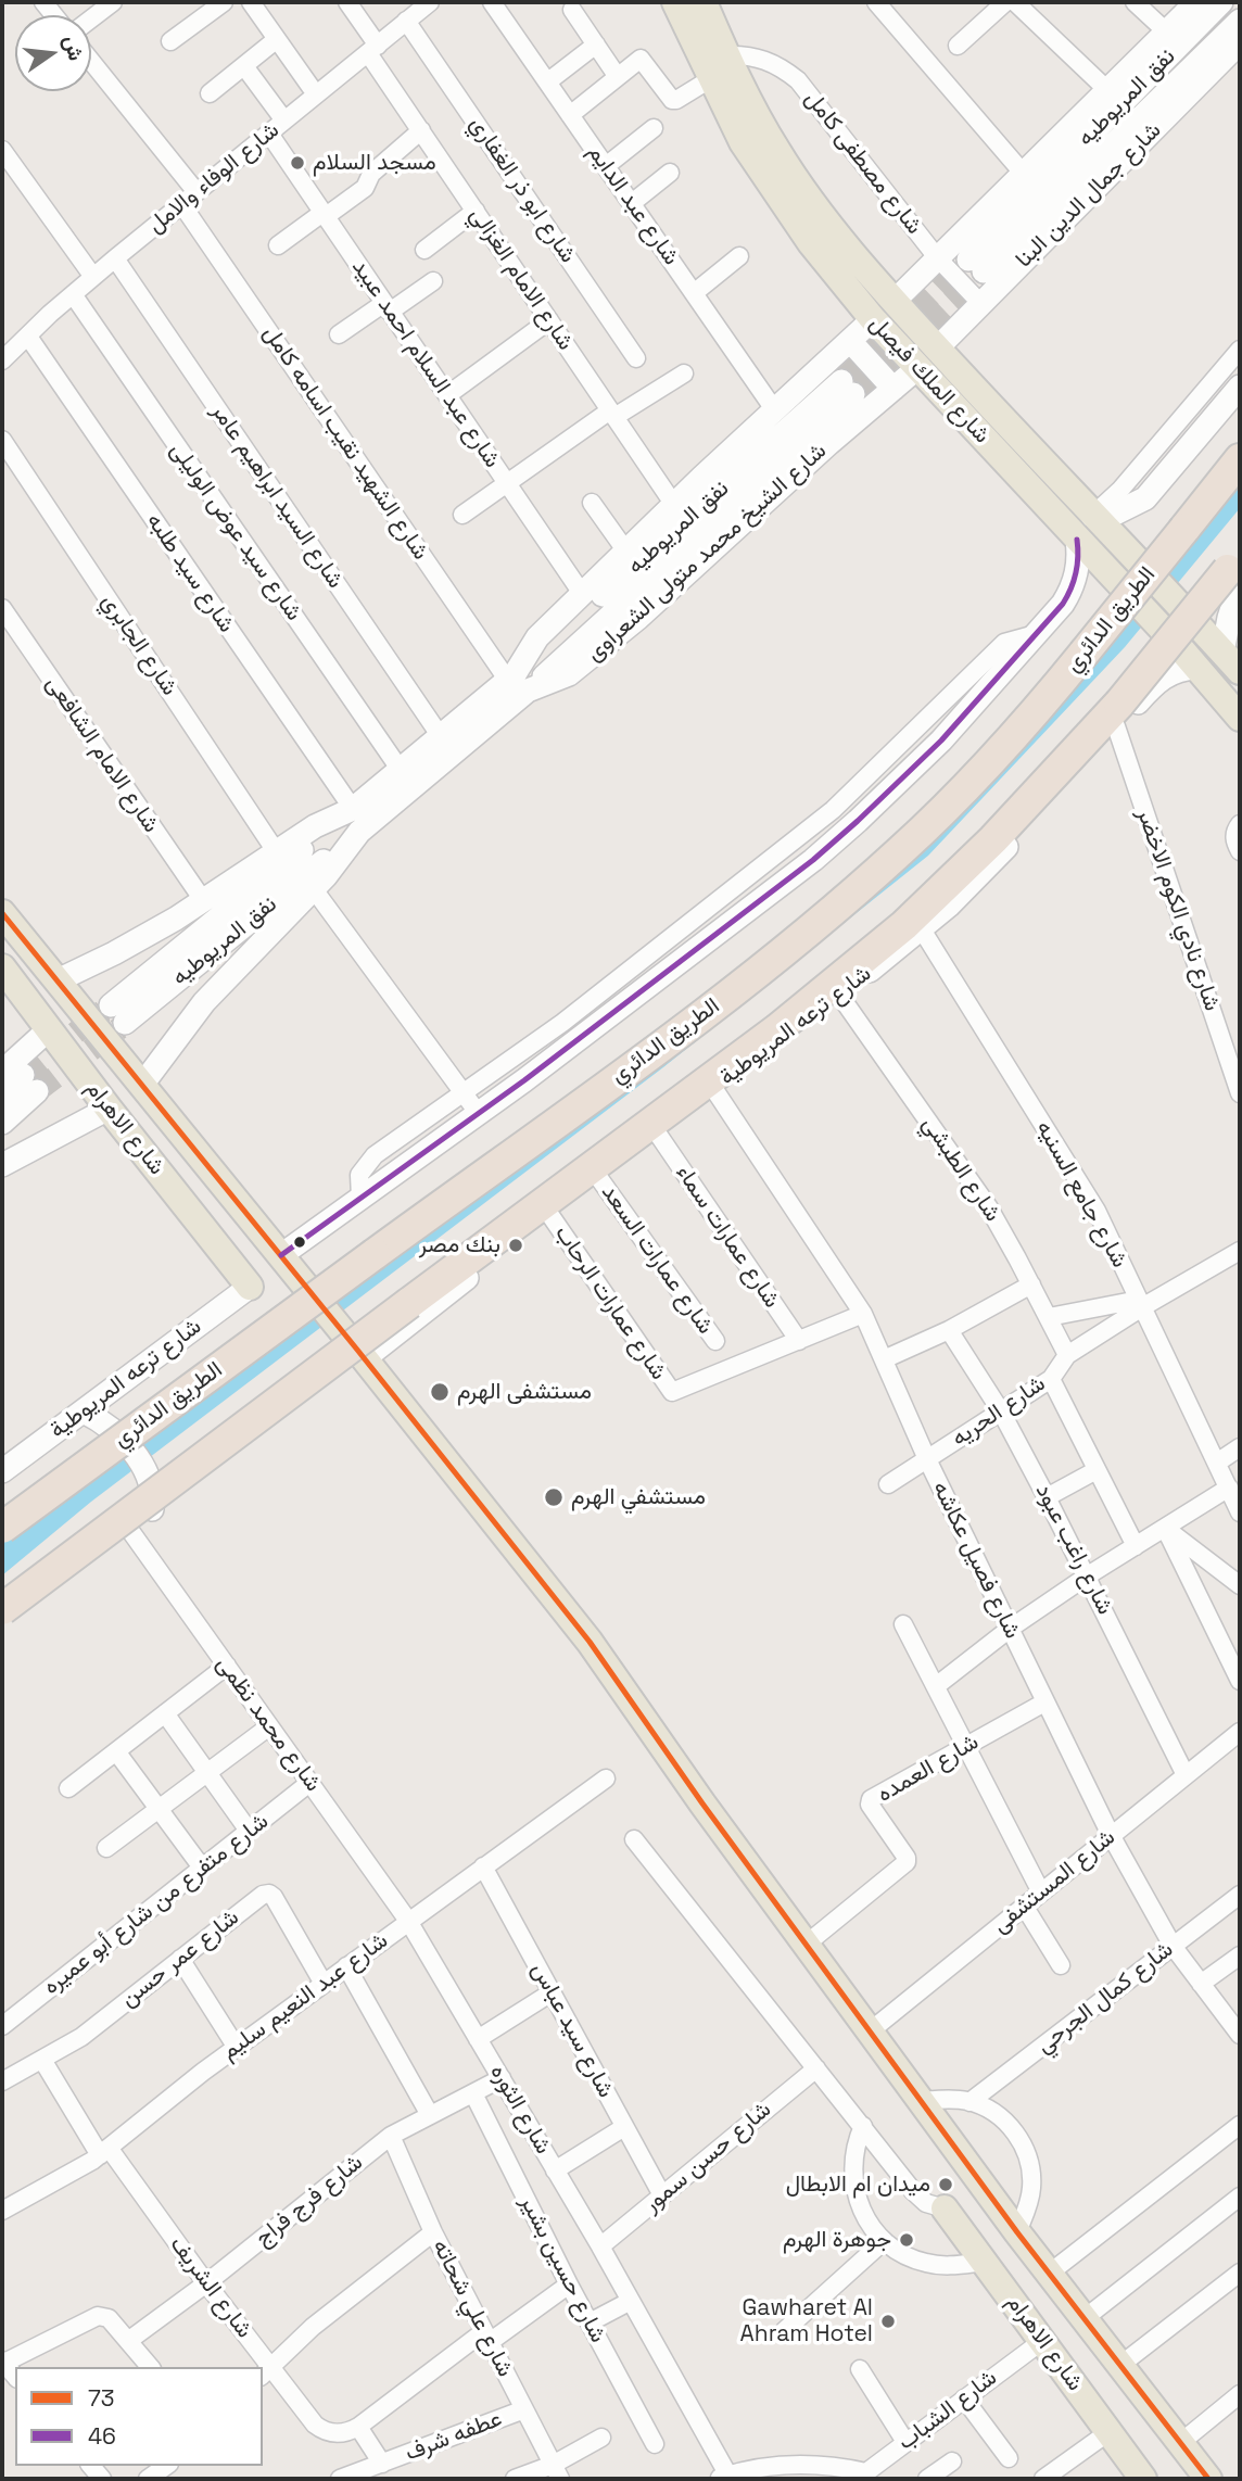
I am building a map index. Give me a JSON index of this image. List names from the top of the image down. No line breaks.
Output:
{"streets":{"highway":["الطريق الدائري"],"main road":["نفق المريوطيه","شارع جمال الدين البنا","شارع الملك فيصل","شارع الشيخ محمد متولى الشعراوى","شارع ترعه المريوطية","شارع الاهرام"],"street":["شارع مصطفى كامل","شارع الوفاء والامل","شارع ابو ذر الغفاري","شارع عبد الدايم","شارع الامام الغزالي","شارع عبد السلام احمد عبيد","شارع الشهيد نقيب اسامه كامل","شارع السيد ابراهيم عامر","شارع سيد عوض الوليلى","شارع سيد طلبه","شارع الجابري","شارع الامام الشافعى","شارع نادي الكوم الاخضر","شارع الطبشي","شارع جامع السنيه","شارع عمارات سماء","شارع عمارات السعد","شارع عمارات الرحاب","شارع الحريه","شارع راغب عبود","شارع فصيل عكاشه","شارع محمد نظمى","شارع العمده","شارع المستشفى","شارع متفرع من شارع أبو عميره","شارع عمر حسن","شارع عبد النعيم سليم","شارع كمال الجرحي","شارع سيد عباس","شارع الثوره","شارع حسن سمور","شارع فرج فراج","شارع حسين بشير","شارع الشريف","شارع علي شحاته","شارع الشباب","عطفه شرف"]},"crossings":[["نفق المريوطيه","شارع الشهيد نقيب اسامه كامل"],["نفق المريوطيه","شارع الشيخ محمد متولى الشعراوى"],["نفق المريوطيه","شارع سيد طلبه"],["شارع مصطفى كامل","شارع جمال الدين البنا"],["شارع مصطفى كامل","شارع الملك فيصل"],["شارع الوفاء والامل","شارع ابو ذر الغفاري"],["شارع الوفاء والامل","شارع الامام الغزالي"],["شارع الوفاء والامل","شارع عبد السلام احمد عبيد"],["شارع الوفاء والامل","شارع الشهيد نقيب اسامه كامل"],["شارع الوفاء والامل","شارع السيد ابراهيم عامر"],["شارع الوفاء والامل","شارع سيد عوض الوليلى"],["شارع الوفاء والامل","شارع سيد طلبه"],["شارع جمال الدين البنا","شارع الملك فيصل"],["شارع عبد الدايم","شارع الشيخ محمد متولى الشعراوى"],["شارع الامام الغزالي","شارع الشيخ محمد متولى الشعراوى"],["شارع عبد السلام احمد عبيد","شارع الشيخ محمد متولى الشعراوى"],["شارع الملك فيصل","شارع الشيخ محمد متولى الشعراوى"],["شارع الملك فيصل","شارع ترعه المريوطية"],["شارع الشهيد نقيب اسامه كامل","شارع الشيخ محمد متولى الشعراوى"],["شارع السيد ابراهيم عامر","شارع الشيخ محمد متولى الشعراوى"],["شارع سيد عوض الوليلى","شارع الشيخ محمد متولى الشعراوى"],["شارع الشيخ محمد متولى الشعراوى","شارع سيد طلبه"],["شارع الشيخ محمد متولى الشعراوى","شارع الجابري"],["شارع الشيخ محمد متولى الشعراوى","شارع الامام الشافعى"],["شارع الشيخ محمد متولى الشعراوى","شارع الاهرام"],["شارع نادي الكوم الاخضر","شارع ترعه المريوطية"],["شارع ترعه المريوطية","شارع الاهرام"],["شارع ترعه المريوطية","شارع الطبشي"],["شارع ترعه المريوطية","شارع جامع السنيه"],["شارع ترعه المريوطية","شارع عمارات سماء"],["شارع ترعه المريوطية","شارع عمارات السعد"],["شارع ترعه المريوطية","شارع عمارات الرحاب"],["شارع ترعه المريوطية","شارع فصيل عكاشه"],["شارع الاهرام","شارع العمده"],["شارع الاهرام","شارع المستشفى"],["شارع الاهرام","شارع الشباب"],["شارع الطبشي","شارع الحريه"],["شارع جامع السنيه","شارع الحريه"],["شارع عمارات سماء","شارع عمارات الرحاب"],["شارع الحريه","شارع راغب عبود"],["شارع الحريه","شارع فصيل عكاشه"],["شارع راغب عبود","شارع المستشفى"],["شارع فصيل عكاشه","شارع العمده"],["شارع فصيل عكاشه","شارع المستشفى"],["شارع فصيل عكاشه","شارع كمال الجرحي"],["شارع محمد نظمى","شارع متفرع من شارع أبو عميره"],["شارع محمد نظمى","شارع عبد النعيم سليم"],["شارع محمد نظمى","شارع الثوره"],["شارع عمر حسن","شارع عبد النعيم سليم"],["شارع عمر حسن","شارع الشريف"],["شارع عبد النعيم سليم","شارع سيد عباس"],["شارع عبد النعيم سليم","شارع الثوره"],["شارع عبد النعيم سليم","شارع الشريف"],["شارع سيد عباس","شارع حسن سمور"],["شارع الثوره","شارع حسن سمور"],["شارع الثوره","شارع فرج فراج"],["شارع الثوره","شارع الشباب"],["شارع فرج فراج","شارع حسين بشير"],["شارع فرج فراج","شارع الشريف"],["شارع فرج فراج","شارع علي شحاته"],["شارع علي شحاته","عطفه شرف"]],"places":["مسجد السلام","بنك مصر","مستشفى الهرم","مستشفي الهرم","ميدان ام الابطال","جوهرة الهرم","Gawharet Al Ahram Hotel"],"lines":["transit line 46","transit line 73"],"legend":["73","46"],"north":"right"}
